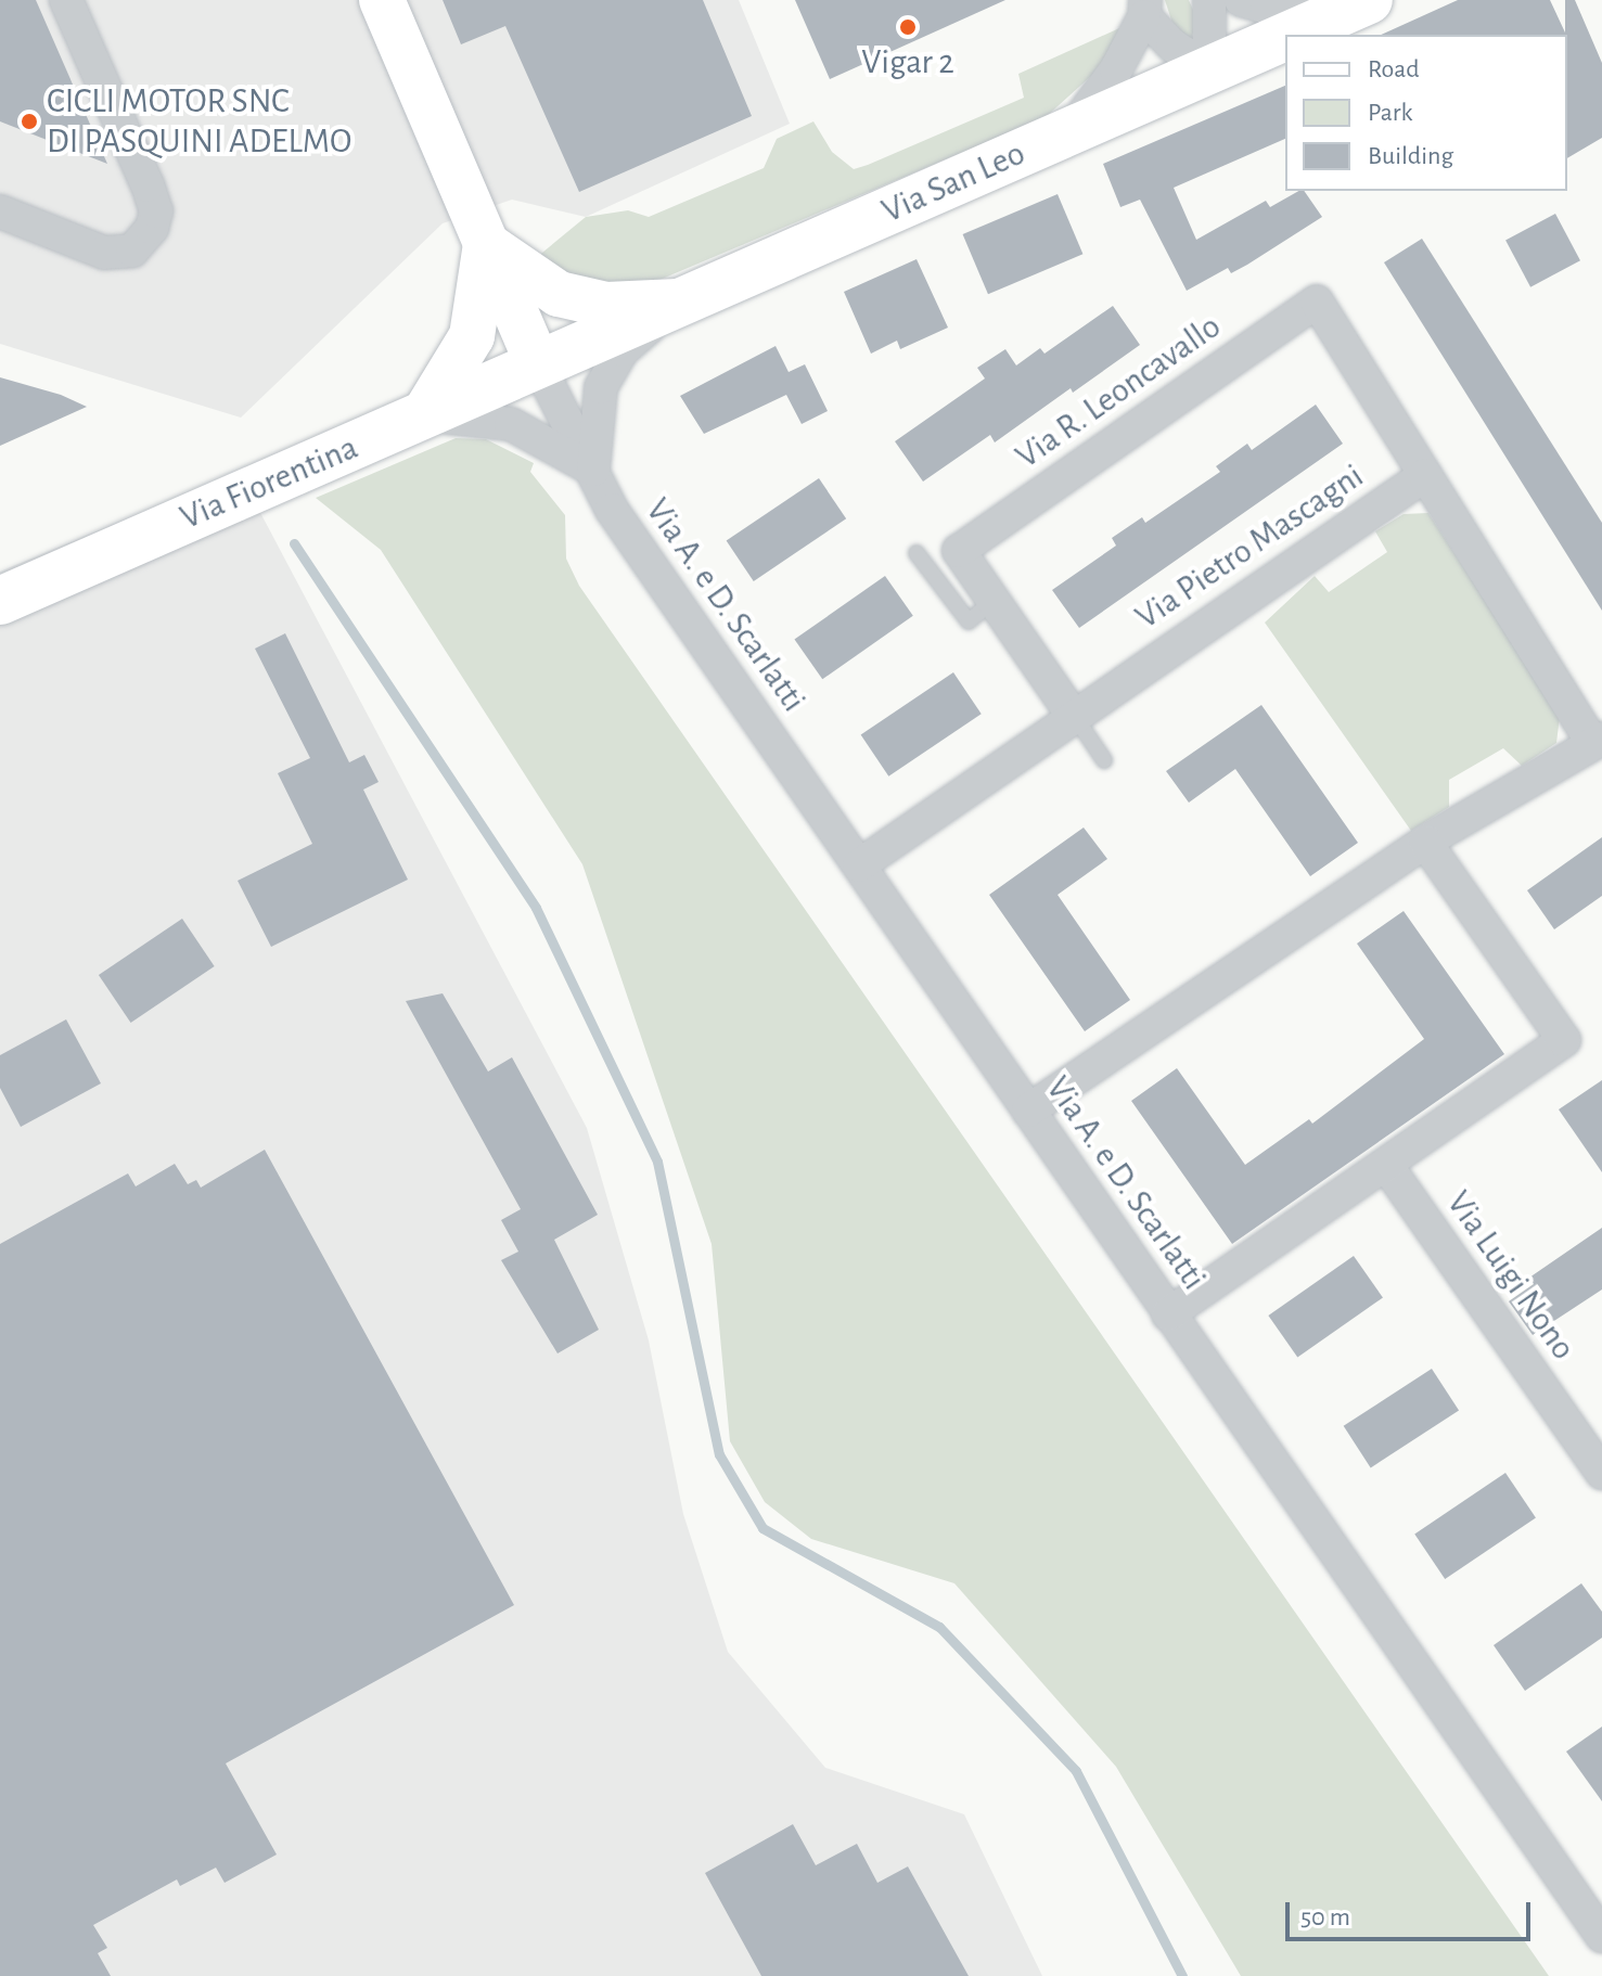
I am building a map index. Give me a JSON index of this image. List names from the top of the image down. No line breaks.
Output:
{"streets":{"main road":["Via San Leo","Via Fiorentina"],"street":["Via R. Leoncavallo","Via Pietro Mascagni","Via A. e D. Scarlatti","Via Luigi Nono"]},"crossings":[["Via San Leo","Via Fiorentina"],["Via San Leo","Via A. e D. Scarlatti"],["Via R. Leoncavallo","Via Pietro Mascagni"],["Via Fiorentina","Via A. e D. Scarlatti"],["Via Pietro Mascagni","Via A. e D. Scarlatti"]],"places":["Vigar 2","CICLI MOTOR SNC DI PASQUINI ADELMO"],"legend":["Road","Park","Building"],"scale_bar":"50 m"}
